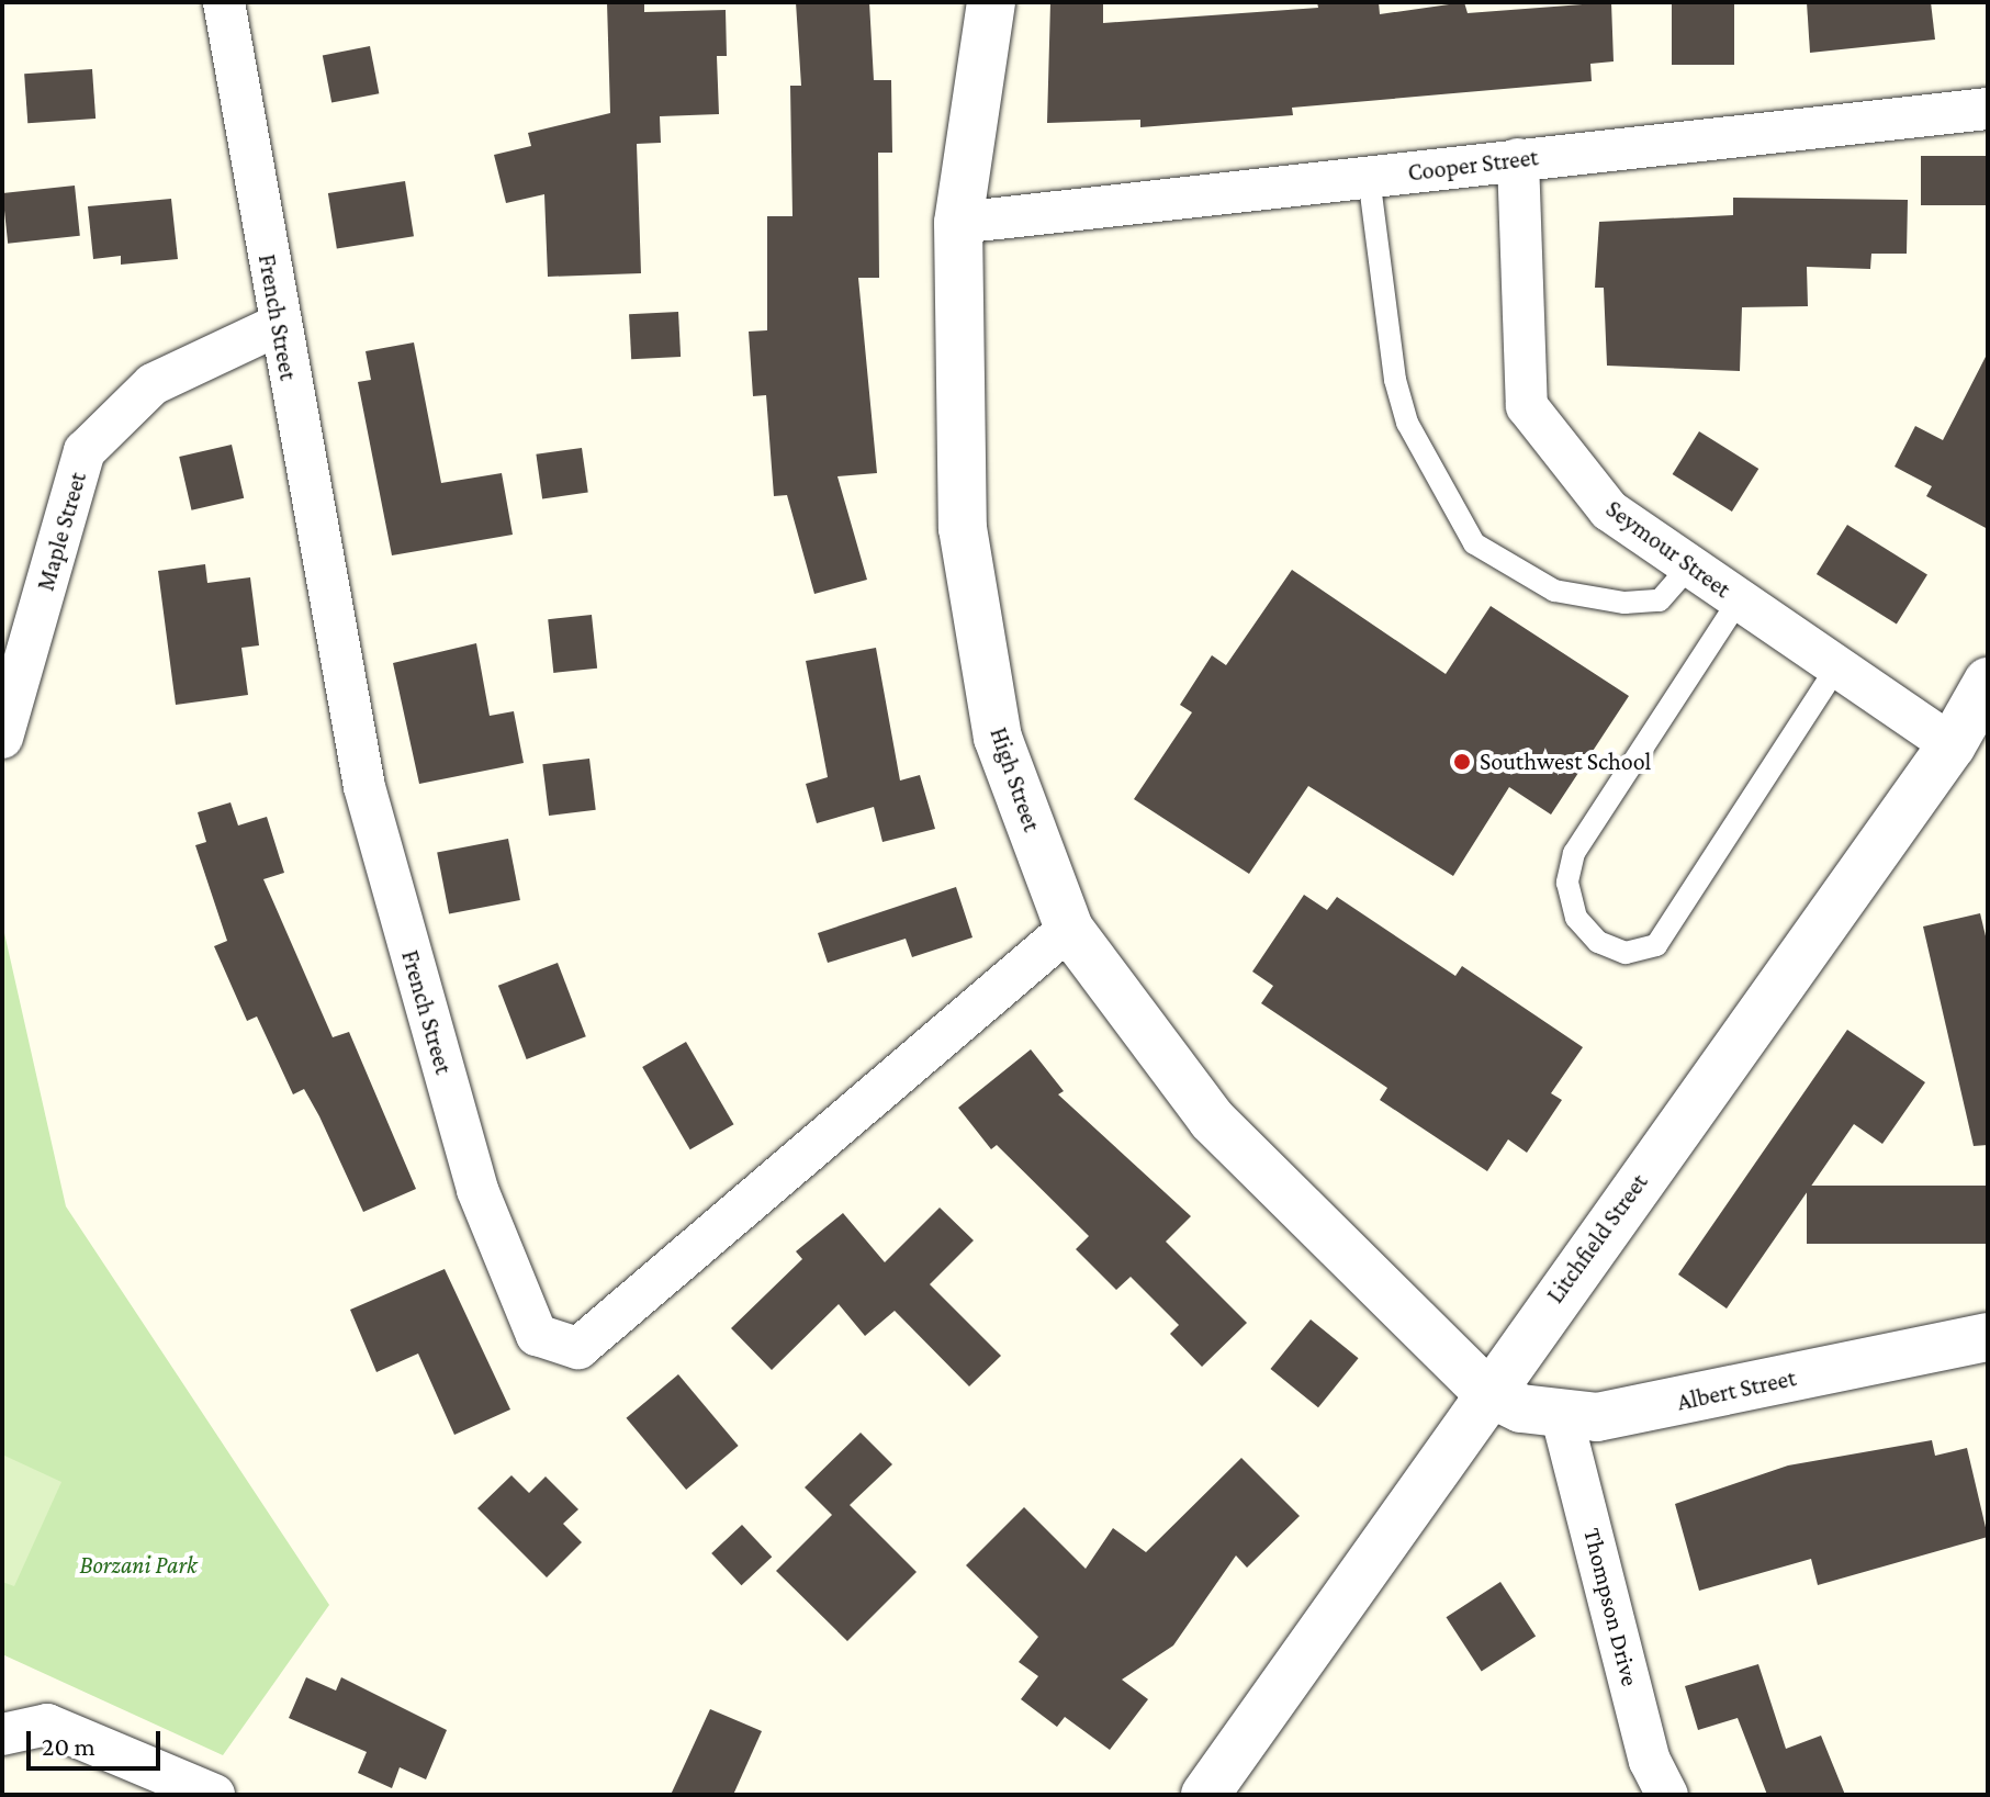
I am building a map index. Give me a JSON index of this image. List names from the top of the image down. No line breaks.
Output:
{"streets":{"street":["Cooper Street","French Street","Maple Street","Seymour Street","High Street","Litchfield Street","Albert Street","Thompson Drive"]},"crossings":[["Cooper Street","Seymour Street"],["Cooper Street","High Street"],["French Street","Maple Street"],["French Street","High Street"],["Seymour Street","Litchfield Street"],["High Street","Litchfield Street"],["High Street","Albert Street"],["Litchfield Street","Albert Street"],["Albert Street","Thompson Drive"]],"parks":["Borzani Park"],"places":["Southwest School"],"scale_bar":"20 m"}
